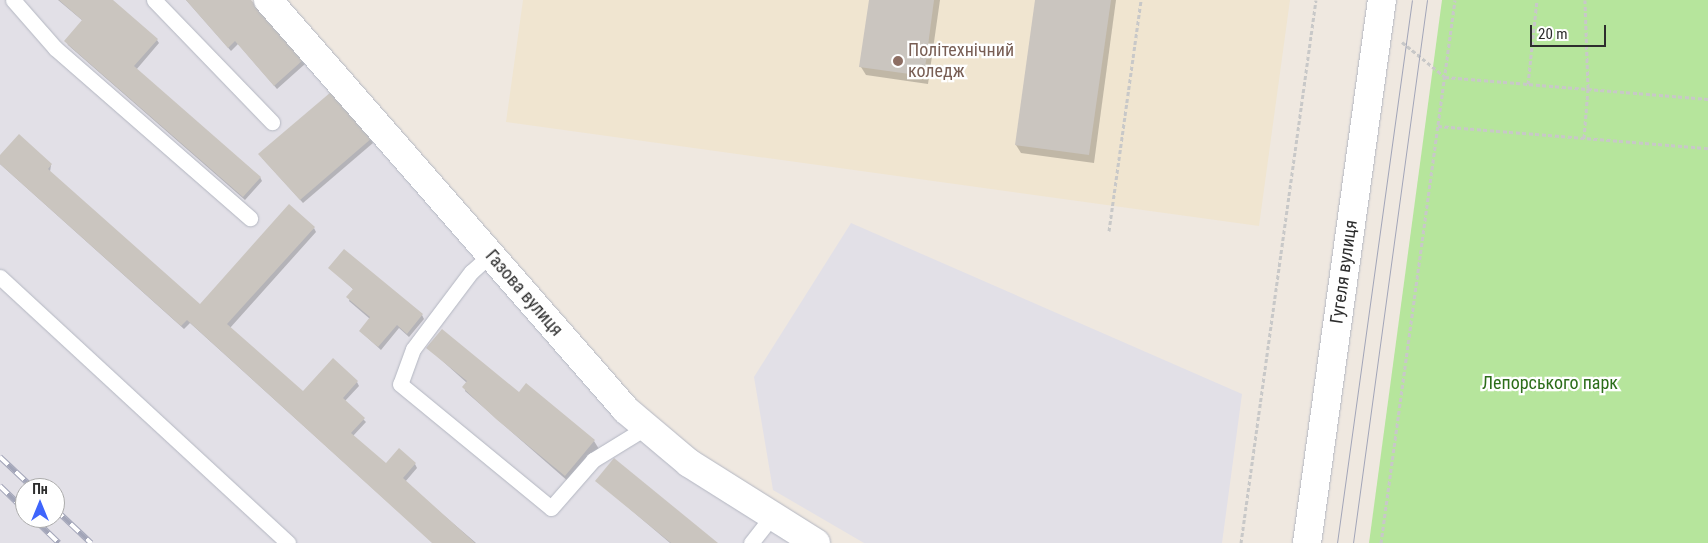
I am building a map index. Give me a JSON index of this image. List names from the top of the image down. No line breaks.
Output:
{"streets":{"street":["Гугеля вулиця","Газова вулиця"]},"parks":["Лепорського парк"],"places":["Політехнічний коледж"],"scale_bar":"20 m","north":"top"}
